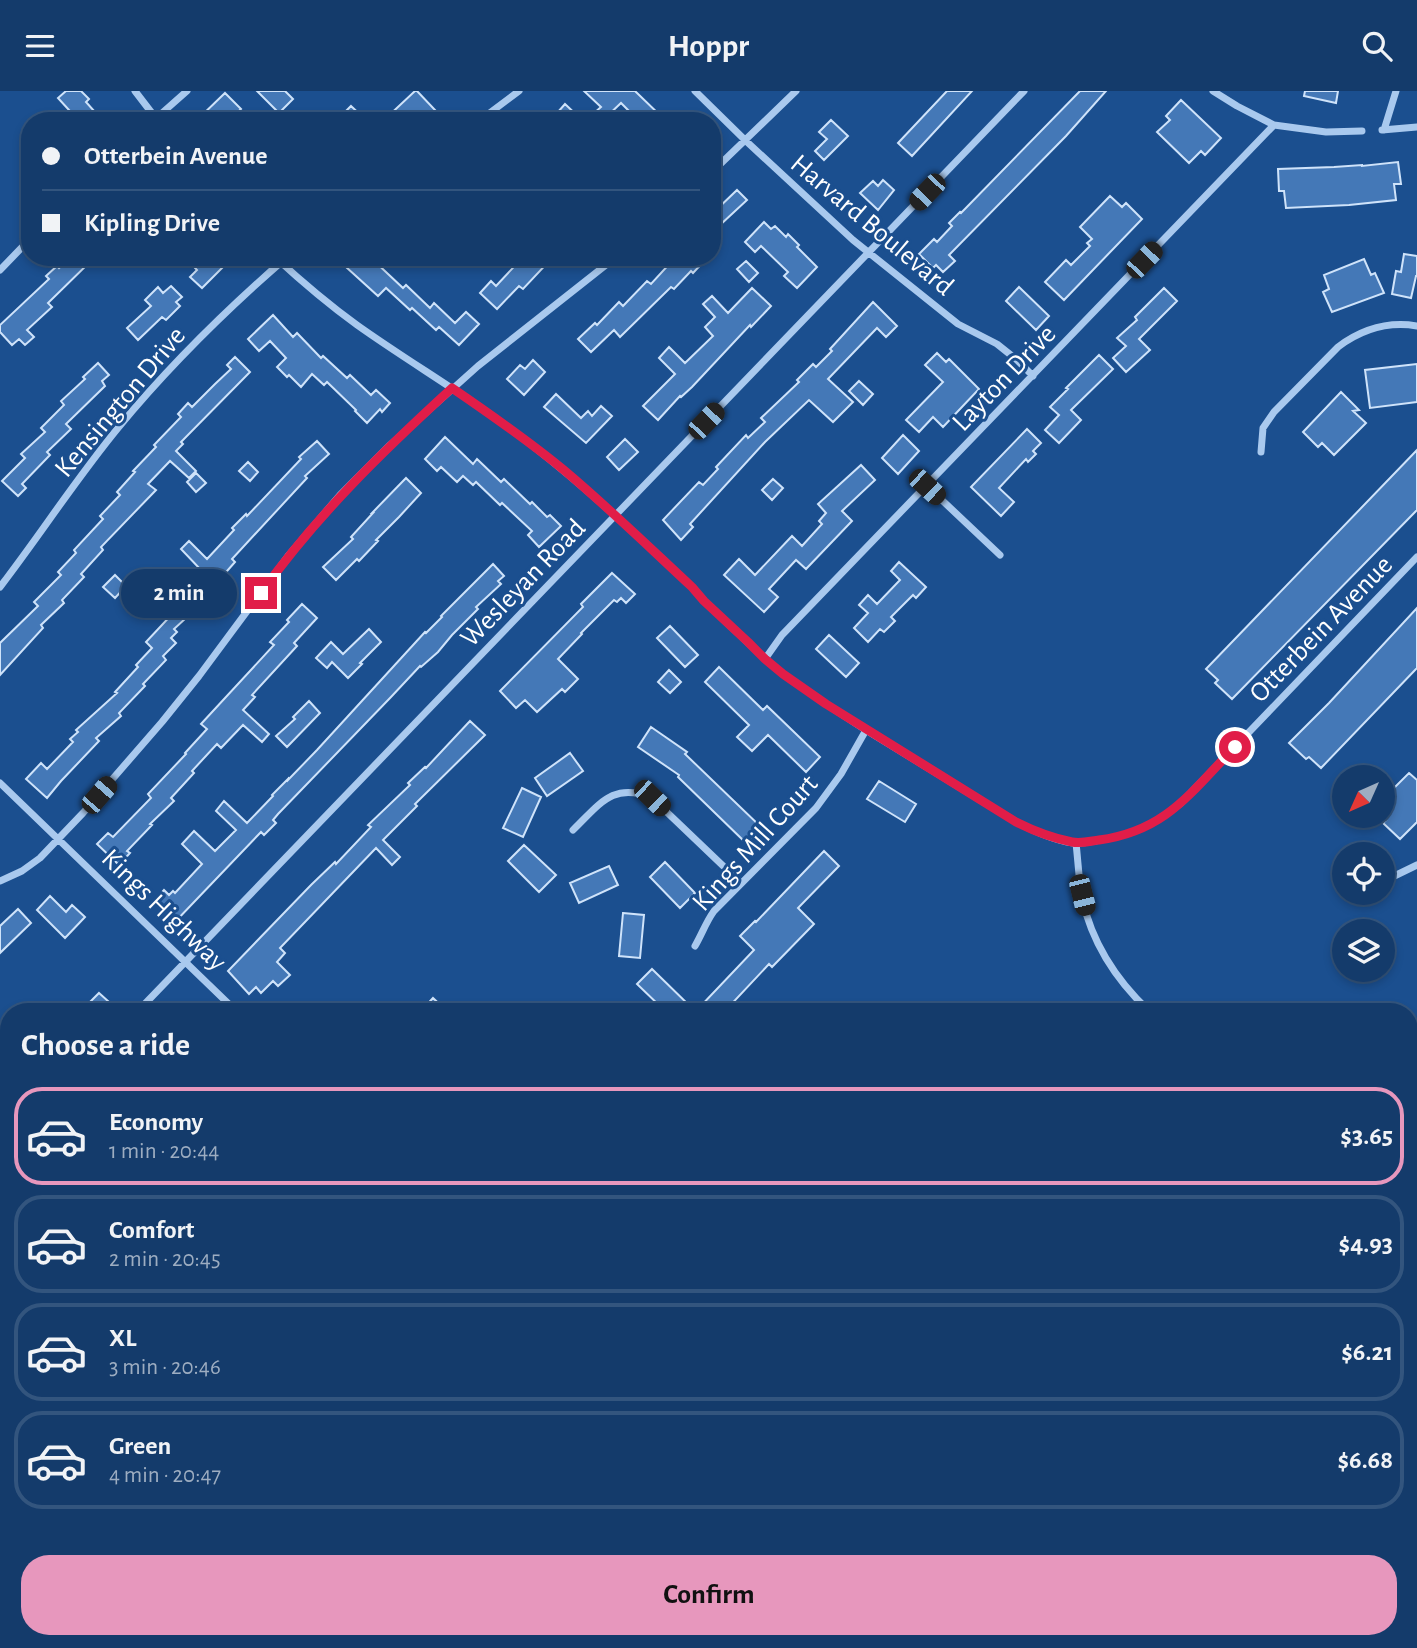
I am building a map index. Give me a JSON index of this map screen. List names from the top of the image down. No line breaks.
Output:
{"streets":{"street":["Harvard Boulevard","Layton Drive","Kensington Drive","Wesleyan Road","Otterbein Avenue","Kings Mill Court","Kings Highway"]},"crossings":[["Harvard Boulevard","Layton Drive"],["Harvard Boulevard","Wesleyan Road"],["Layton Drive","Otterbein Avenue"],["Wesleyan Road","Otterbein Avenue"],["Wesleyan Road","Kings Highway"],["Otterbein Avenue","Kings Mill Court"]],"north":"bottom left","page":{"header":"Hoppr","banner":["Otterbein Avenue","Kipling Drive"],"bubble":"2 min","heading":"Choose a ride","list":[{"name":"Economy","note":"1 min · 20:44","value":"$3.65"},{"name":"Comfort","note":"2 min · 20:45","value":"$4.93"},{"name":"XL","note":"3 min · 20:46","value":"$6.21"},{"name":"Green","note":"4 min · 20:47","value":"$6.68"}],"buttons":"Confirm"}}
